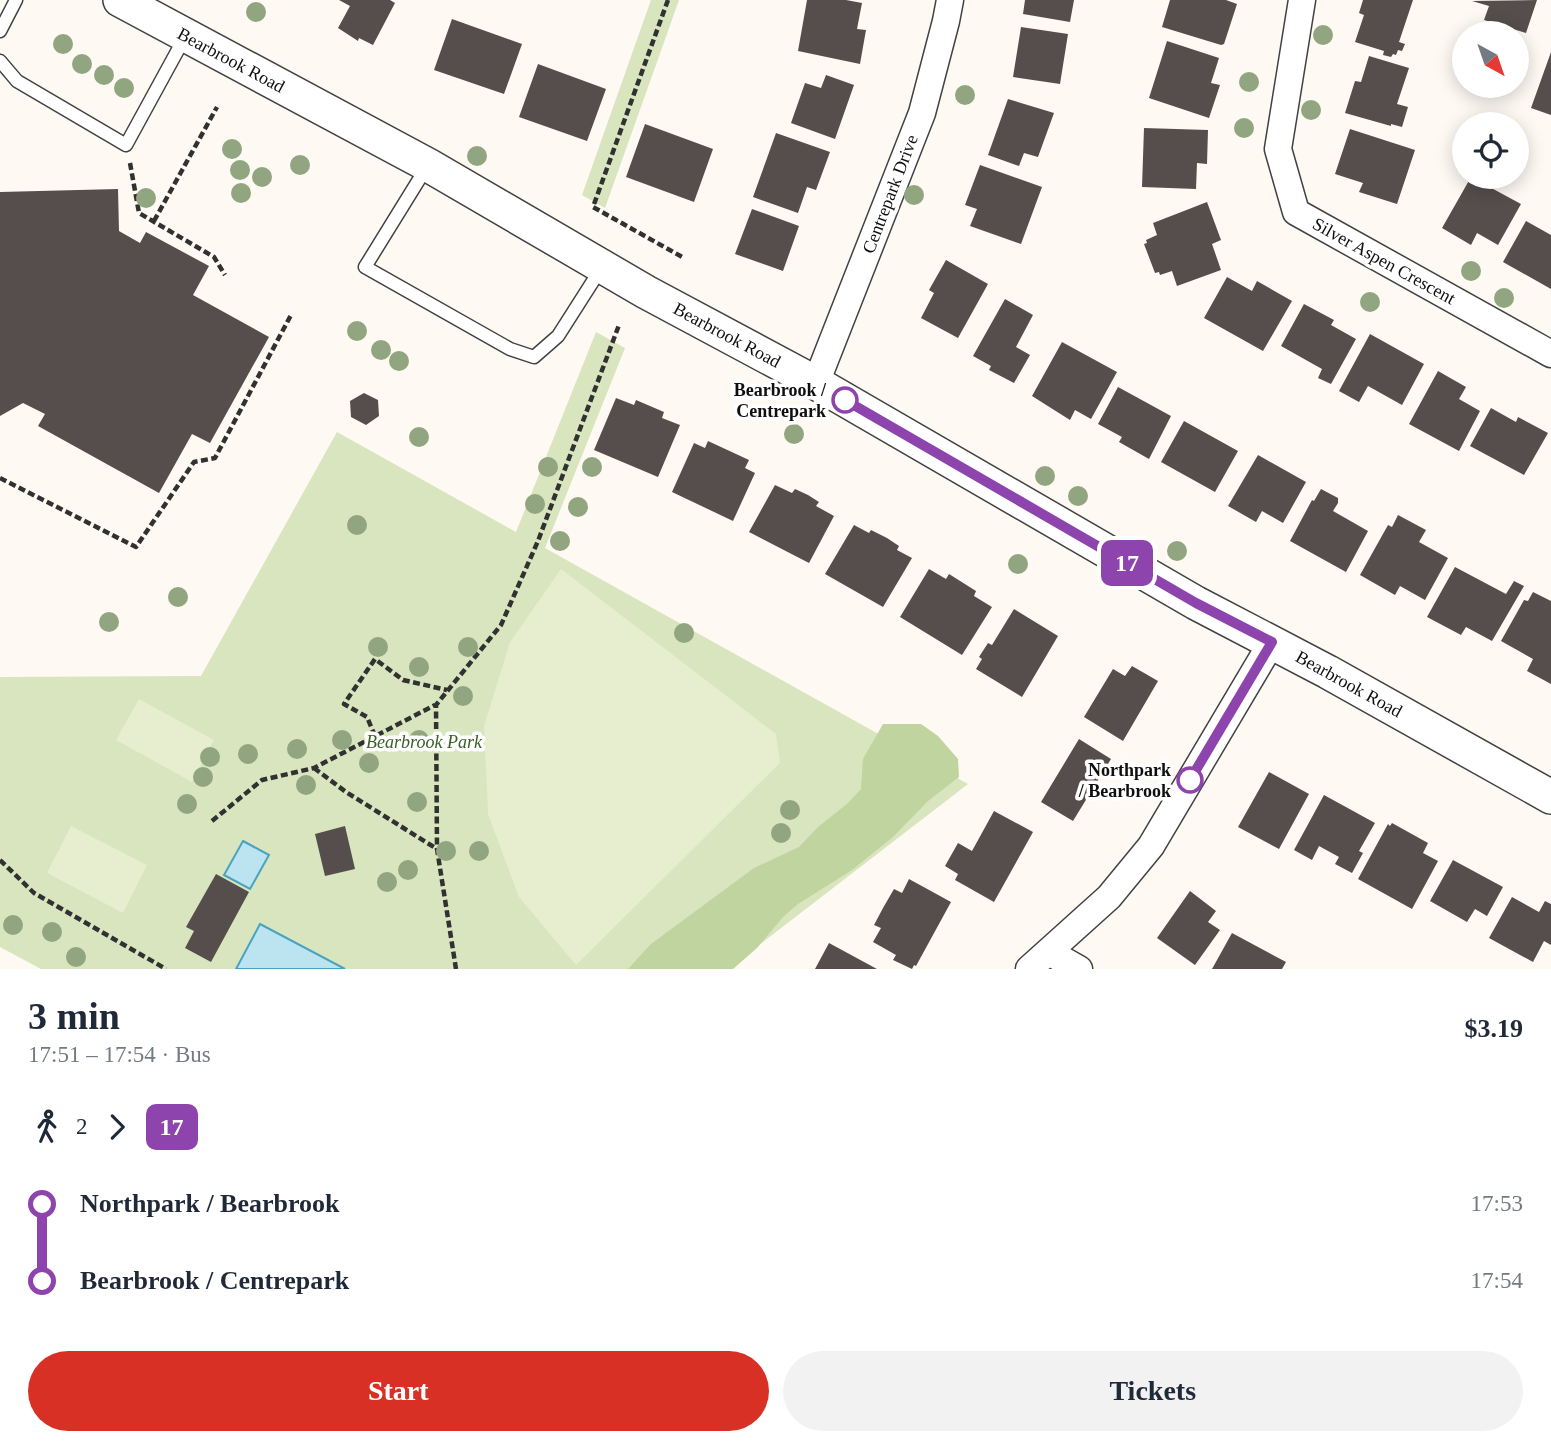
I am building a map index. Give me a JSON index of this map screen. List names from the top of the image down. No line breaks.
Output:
{"streets":{"street":["Bearbrook Road","Centrepark Drive","Silver Aspen Crescent"]},"crossings":[["Bearbrook Road","Centrepark Drive"]],"parks":["Bearbrook Park"],"places":["Bearbrook / Centrepark","Northpark / Bearbrook"],"lines":["bus line 17"],"north":"bottom right","page":{"on_map":"17","heading":["3 min","17:51 – 17:54 · Bus","$3.19"],"legs":["2","17"],"list":[{"name":"Northpark / Bearbrook","value":"17:53"},{"name":"Bearbrook / Centrepark","value":"17:54"}],"buttons":["Start","Tickets"]}}
